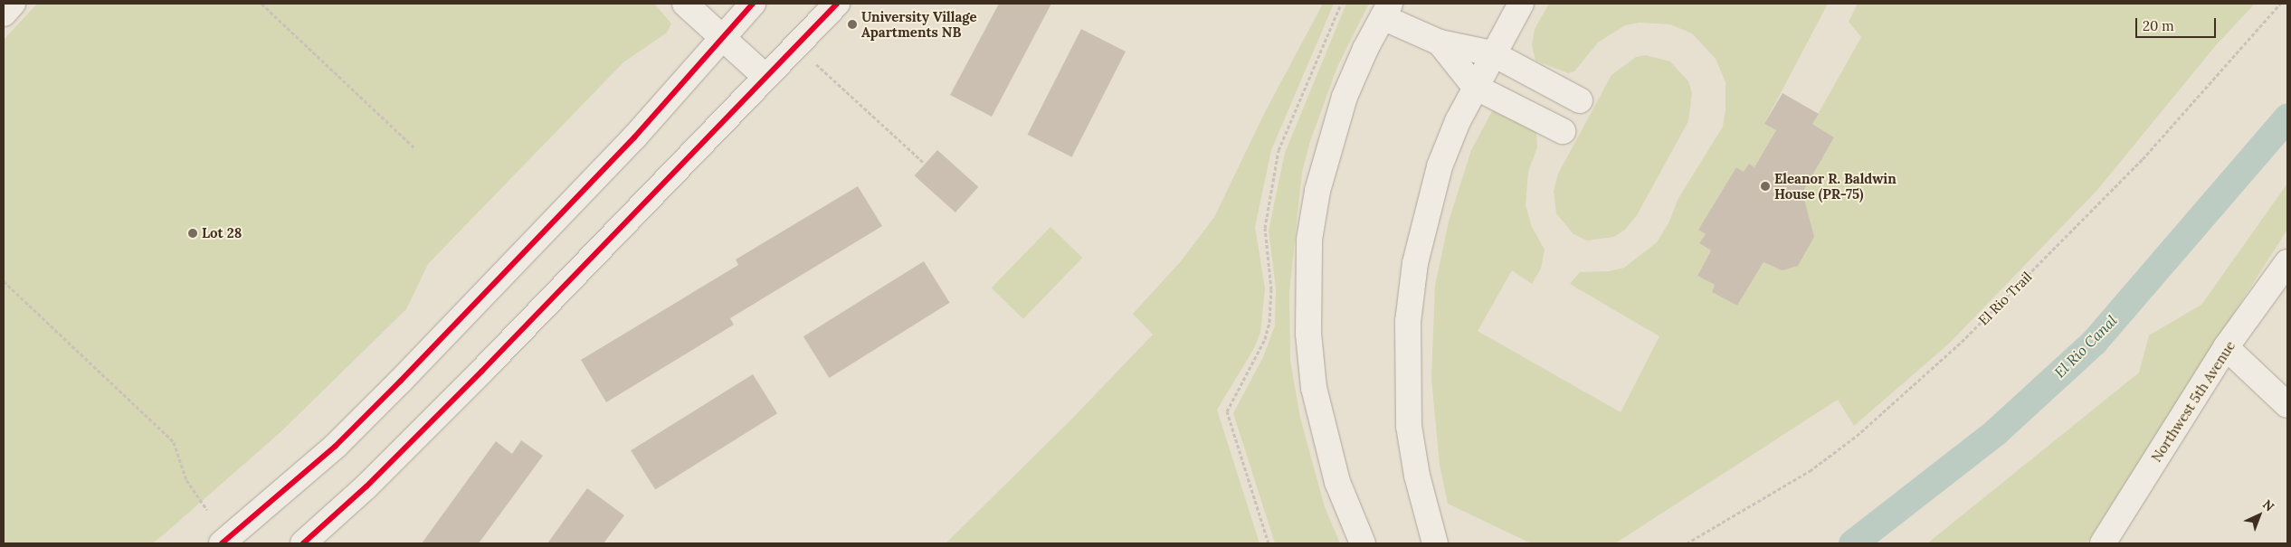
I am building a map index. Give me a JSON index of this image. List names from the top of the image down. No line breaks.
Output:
{"streets":{"street":["Northwest 5th Avenue"],"path":["El Rio Trail"]},"water":["El Rio Canal"],"places":["University Village Apartments NB","Eleanor R. Baldwin House (PR-75)","Lot 28"],"scale_bar":"20 m","north":"top right"}
